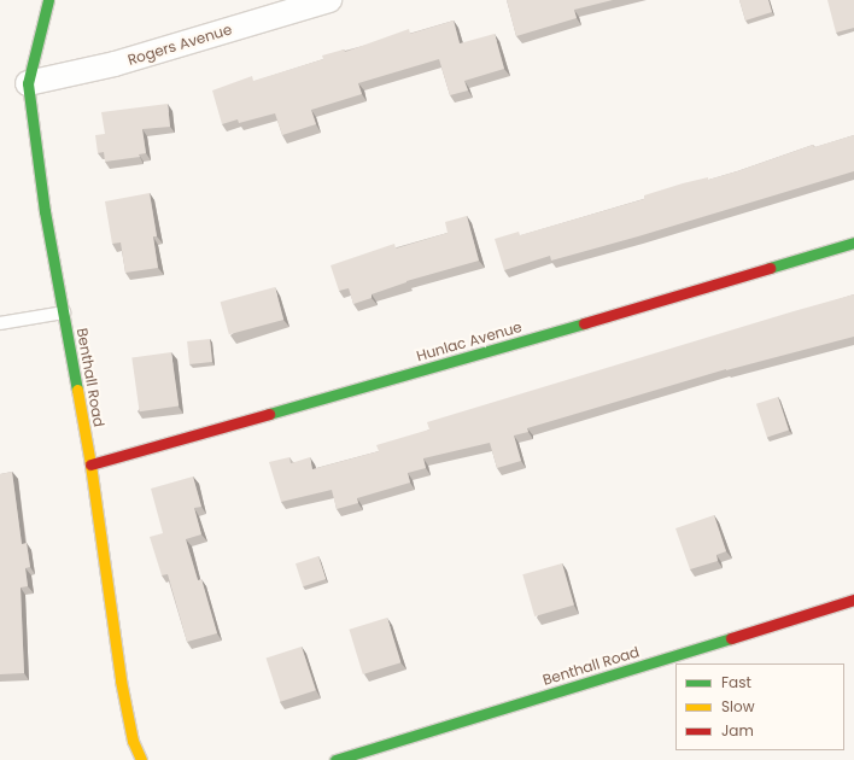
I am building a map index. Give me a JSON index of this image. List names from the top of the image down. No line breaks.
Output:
{"streets":{"street":["Rogers Avenue","Hunlac Avenue","Benthall Road"]},"crossings":[["Rogers Avenue","Benthall Road"],["Hunlac Avenue","Benthall Road"]],"legend":["Fast","Slow","Jam"]}
